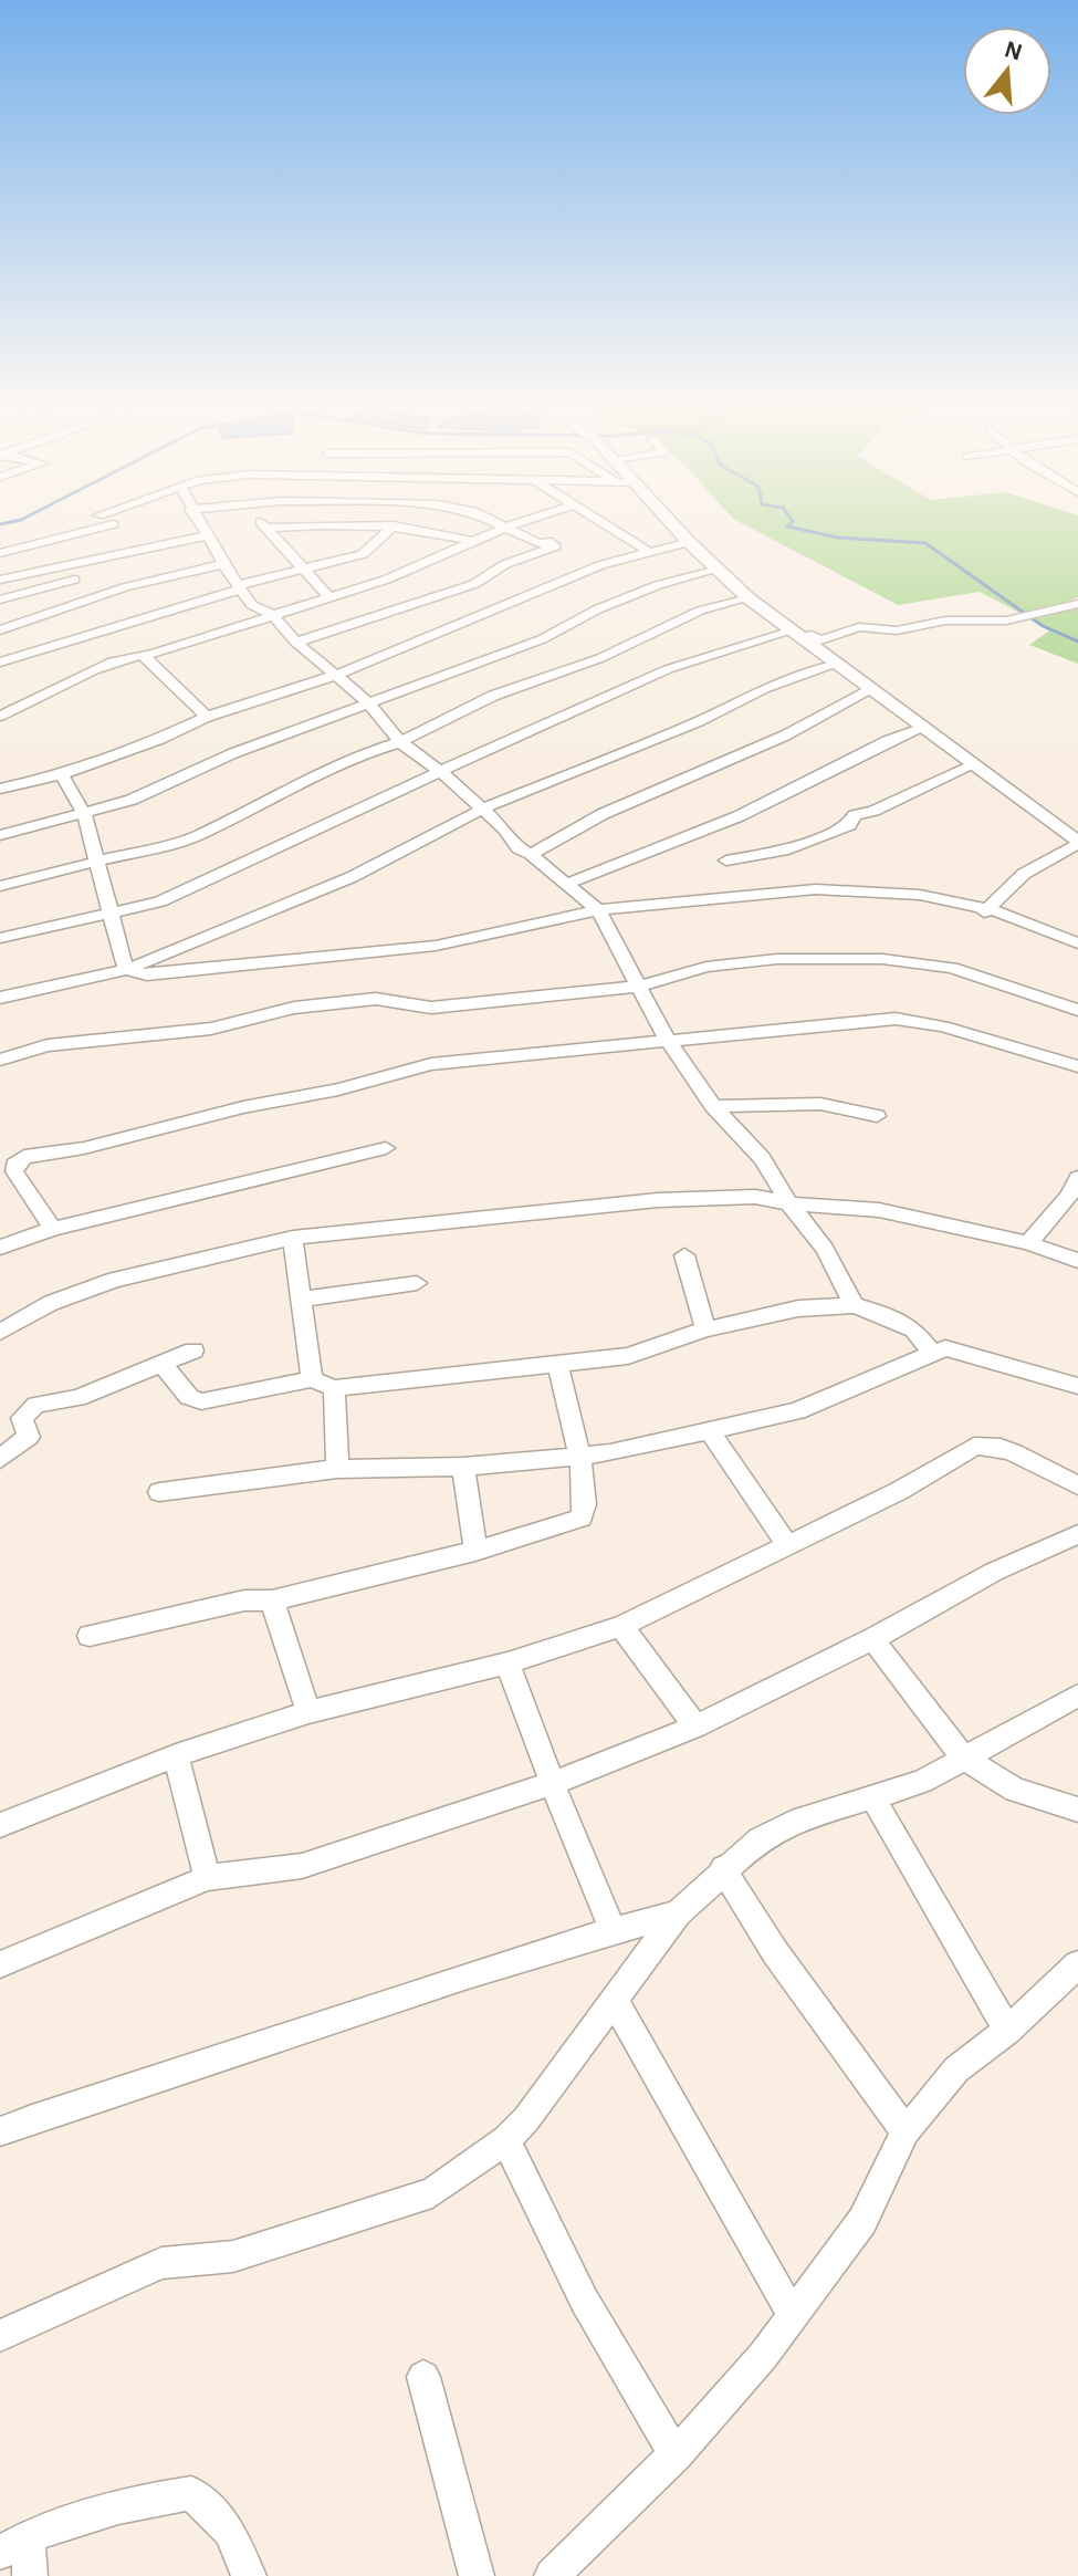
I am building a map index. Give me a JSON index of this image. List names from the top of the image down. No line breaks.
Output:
{"north":"top"}
